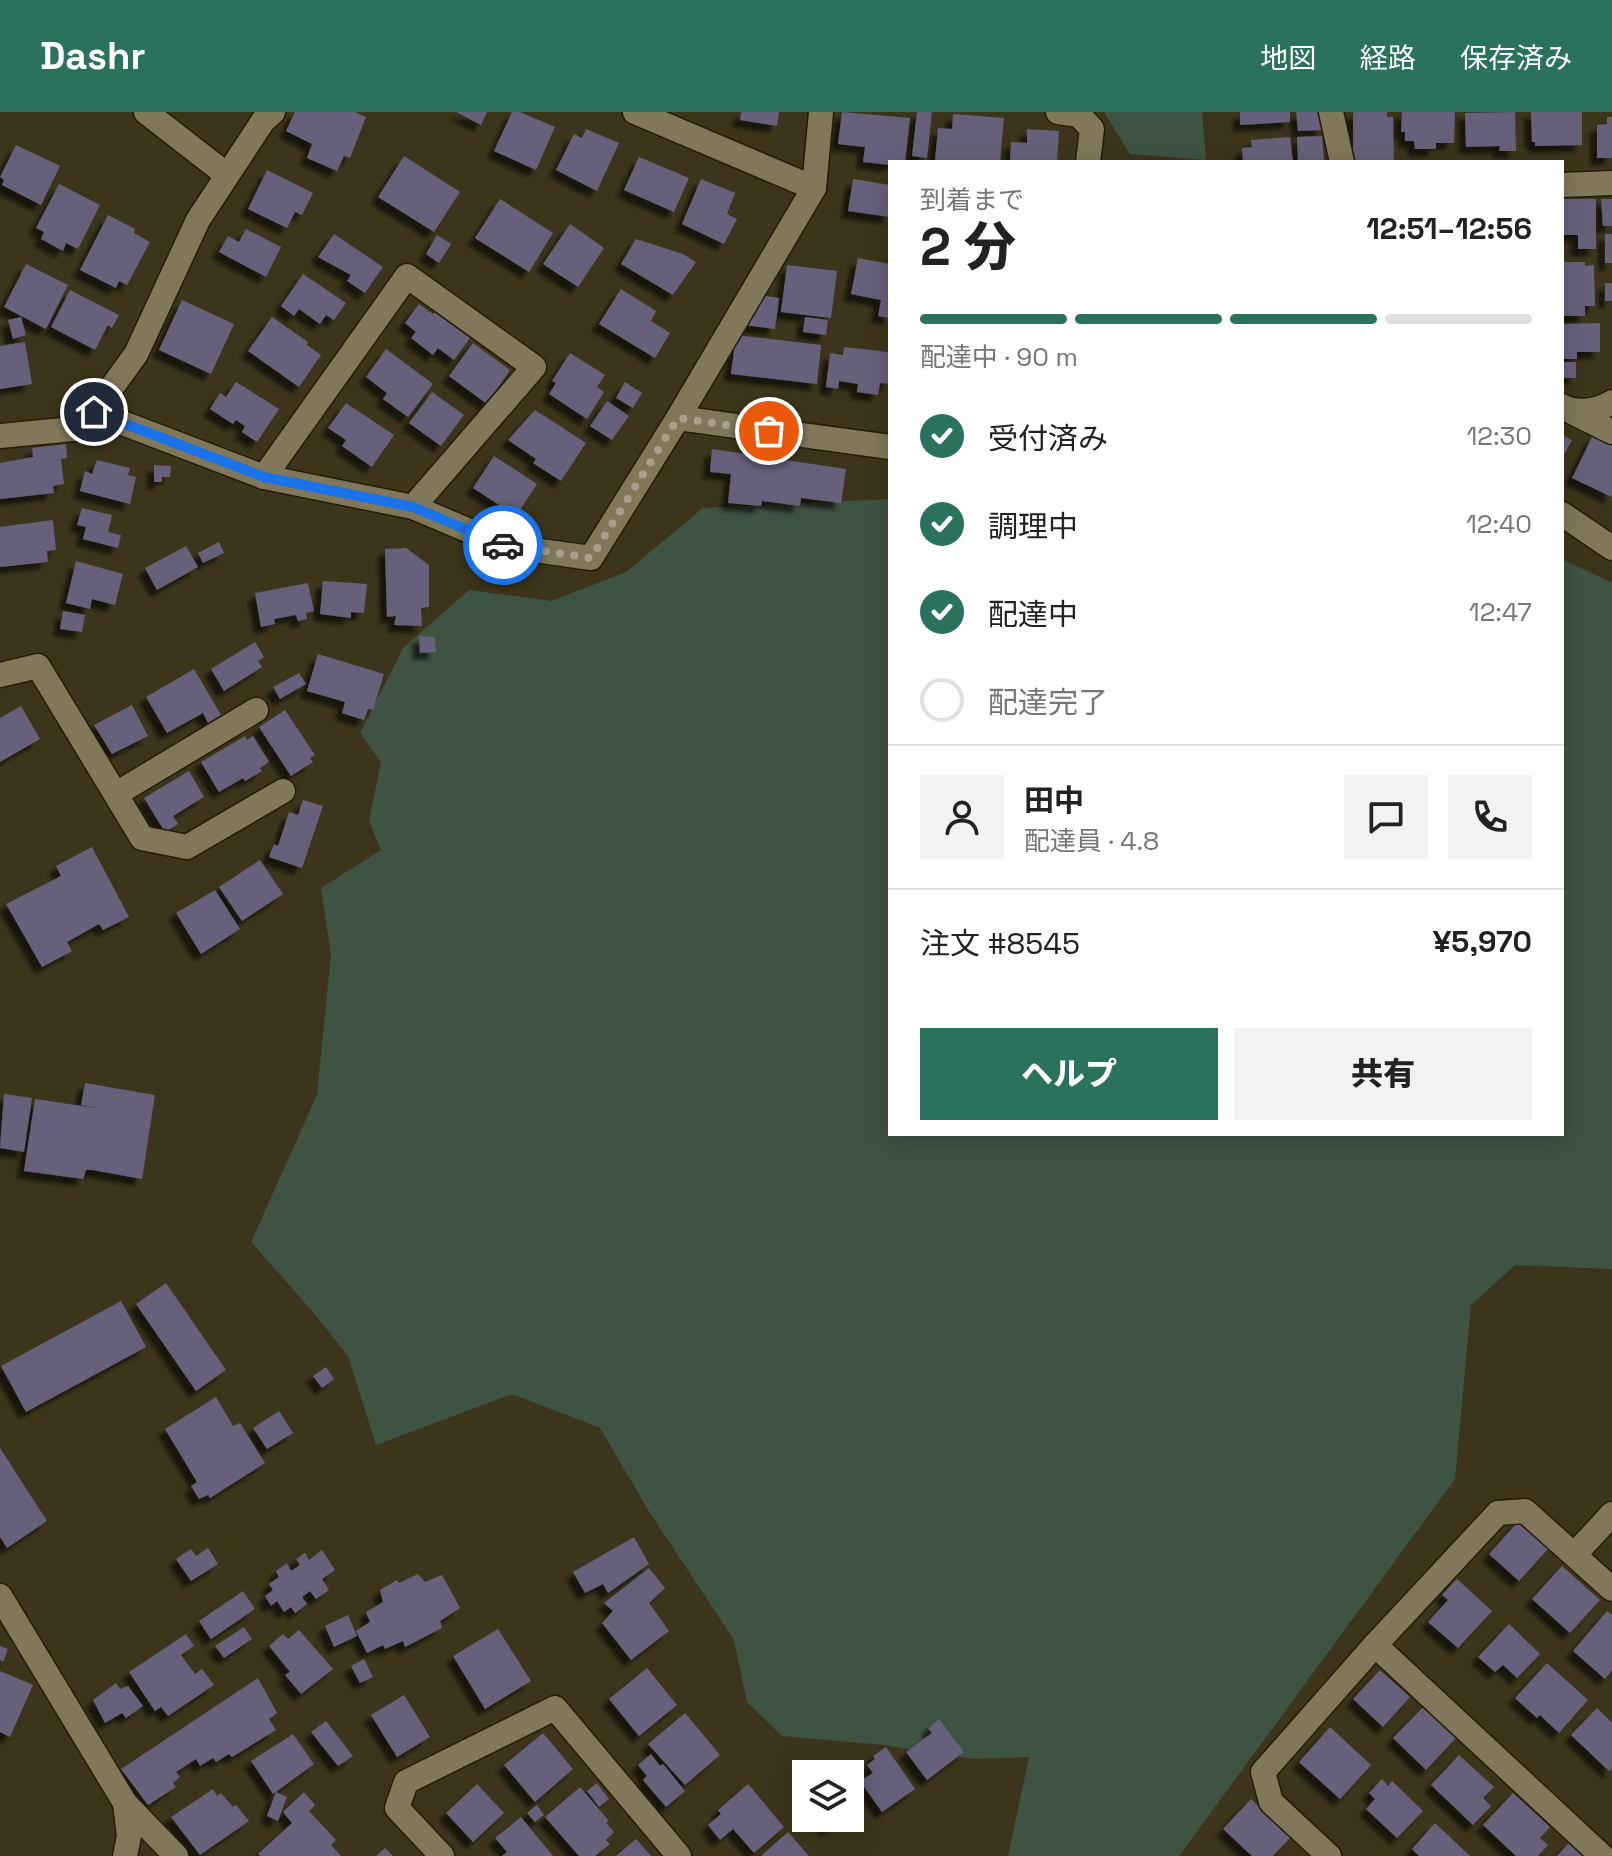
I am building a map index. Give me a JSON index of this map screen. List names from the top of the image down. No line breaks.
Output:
{"page":{"header":"Dashr","nav":["地図","経路","保存済み"],"heading":["2 分","到着まで","12:51–12:56"],"panel":["田中","配達員 · 4.8","注文 #8545","¥5,970"],"bar":"配達中 · 90 m","list":[["受付済み","12:30"],["調理中","12:40"],["配達中","12:47"],"配達完了"],"buttons":["ヘルプ","共有"]}}
